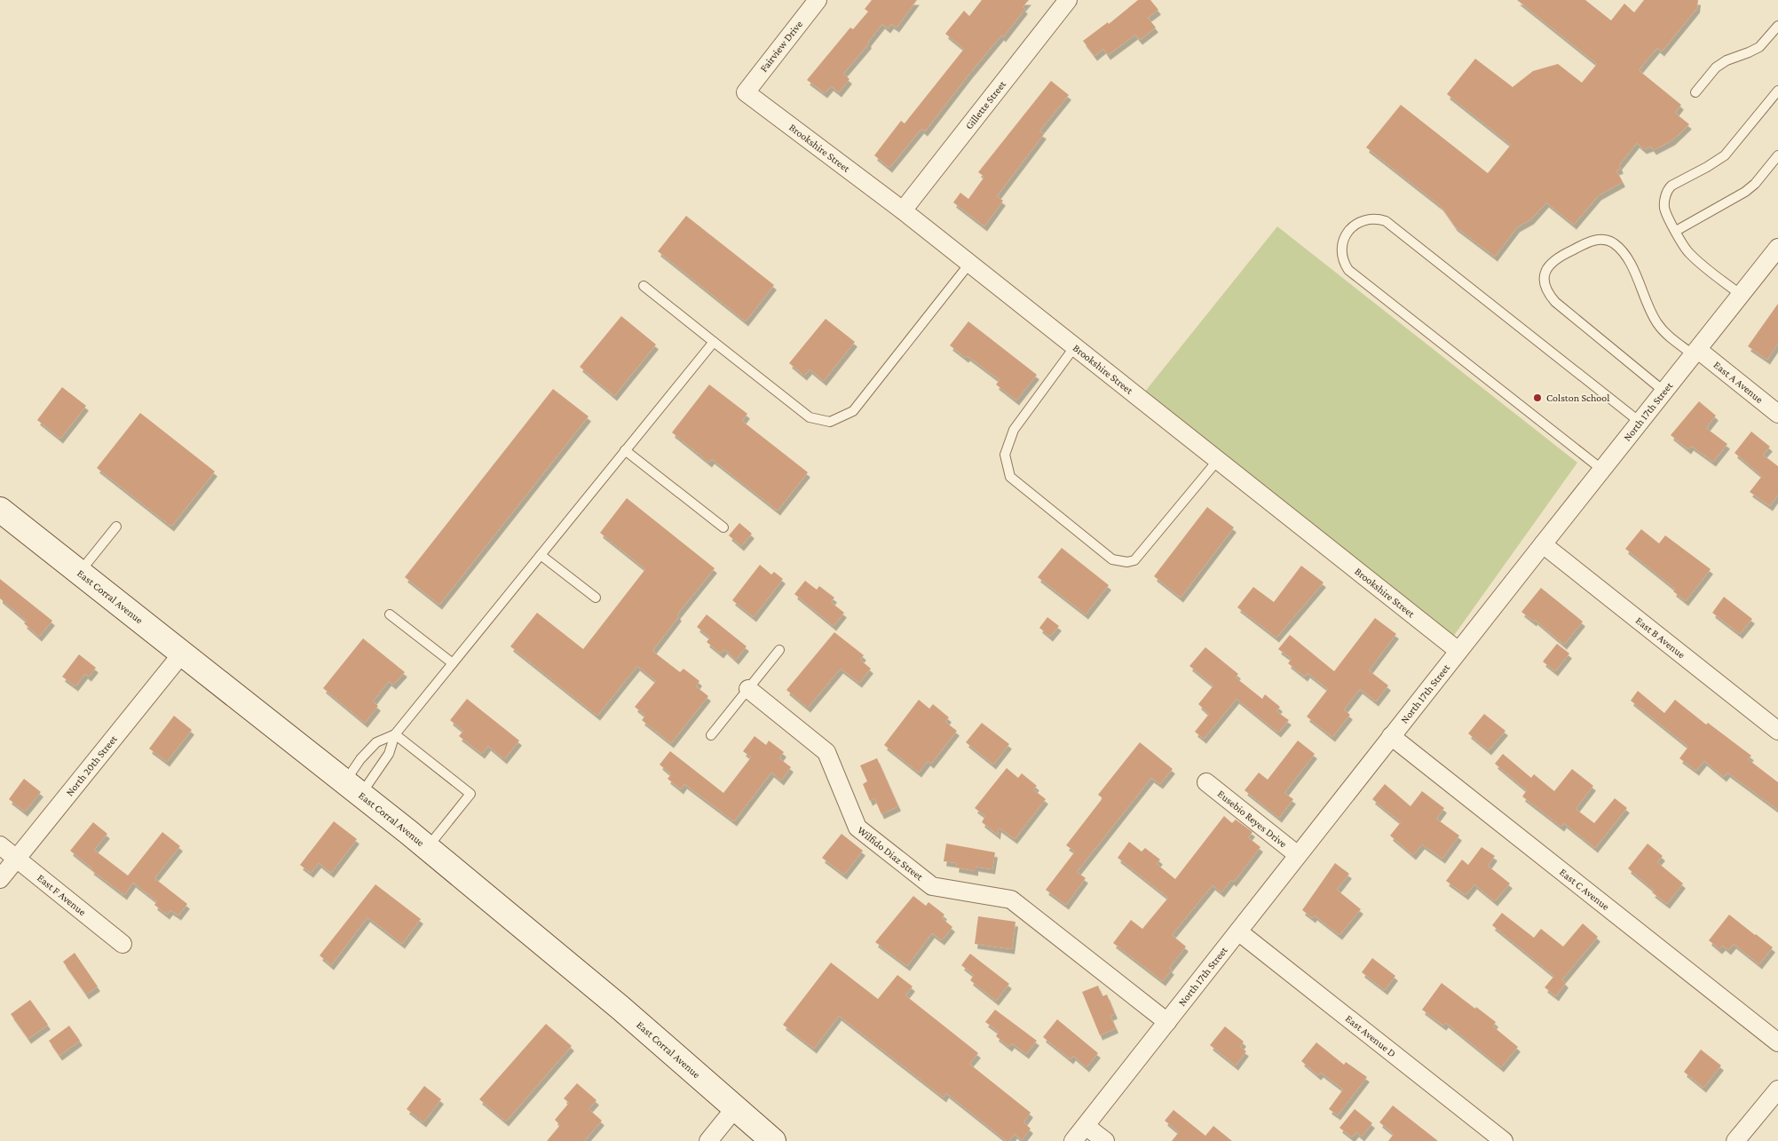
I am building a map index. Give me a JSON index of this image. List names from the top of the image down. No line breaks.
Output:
{"streets":{"main road":["East Corral Avenue"],"street":["Fairview Drive","Gillette Street","Brookshire Street","East A Avenue","North 17th Street","East B Avenue","North 20th Street","Eusebio Reyes Drive","Wilfido Diaz Street","East C Avenue","East F Avenue","East Avenue D"]},"crossings":[["Fairview Drive","Brookshire Street"],["Gillette Street","Brookshire Street"],["Brookshire Street","North 17th Street"],["East A Avenue","North 17th Street"],["North 17th Street","East B Avenue"],["North 17th Street","Eusebio Reyes Drive"],["North 17th Street","Wilfido Diaz Street"],["North 17th Street","East C Avenue"],["North 17th Street","East Avenue D"],["East Corral Avenue","North 20th Street"],["North 20th Street","East F Avenue"]],"places":["Colston School"]}
